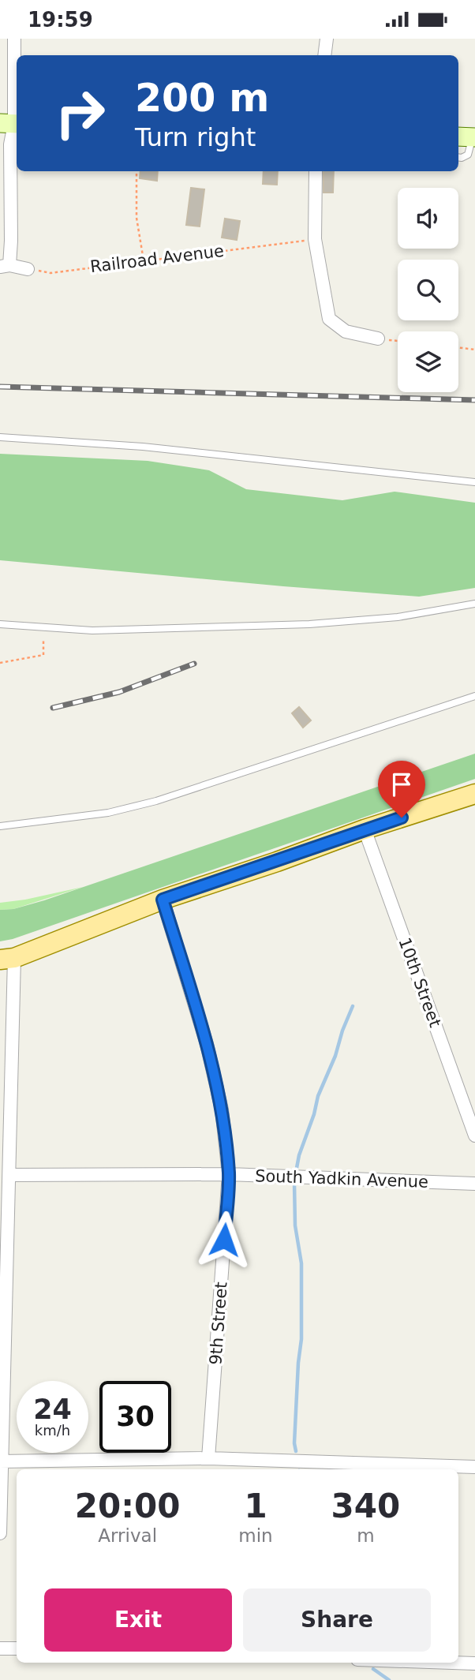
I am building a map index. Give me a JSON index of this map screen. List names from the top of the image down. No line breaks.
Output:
{"streets":{"street":["10th Street","South Yadkin Avenue","9th Street"],"path":["Railroad Avenue"]},"crossings":[["South Yadkin Avenue","9th Street"]],"page":{"status":"19:59","turn":["200 m","Turn right"],"speed":"24 km/h","limit":"30","eta":["20:00","Arrival","1","min","340","m"],"buttons":["Exit","Share"]}}
